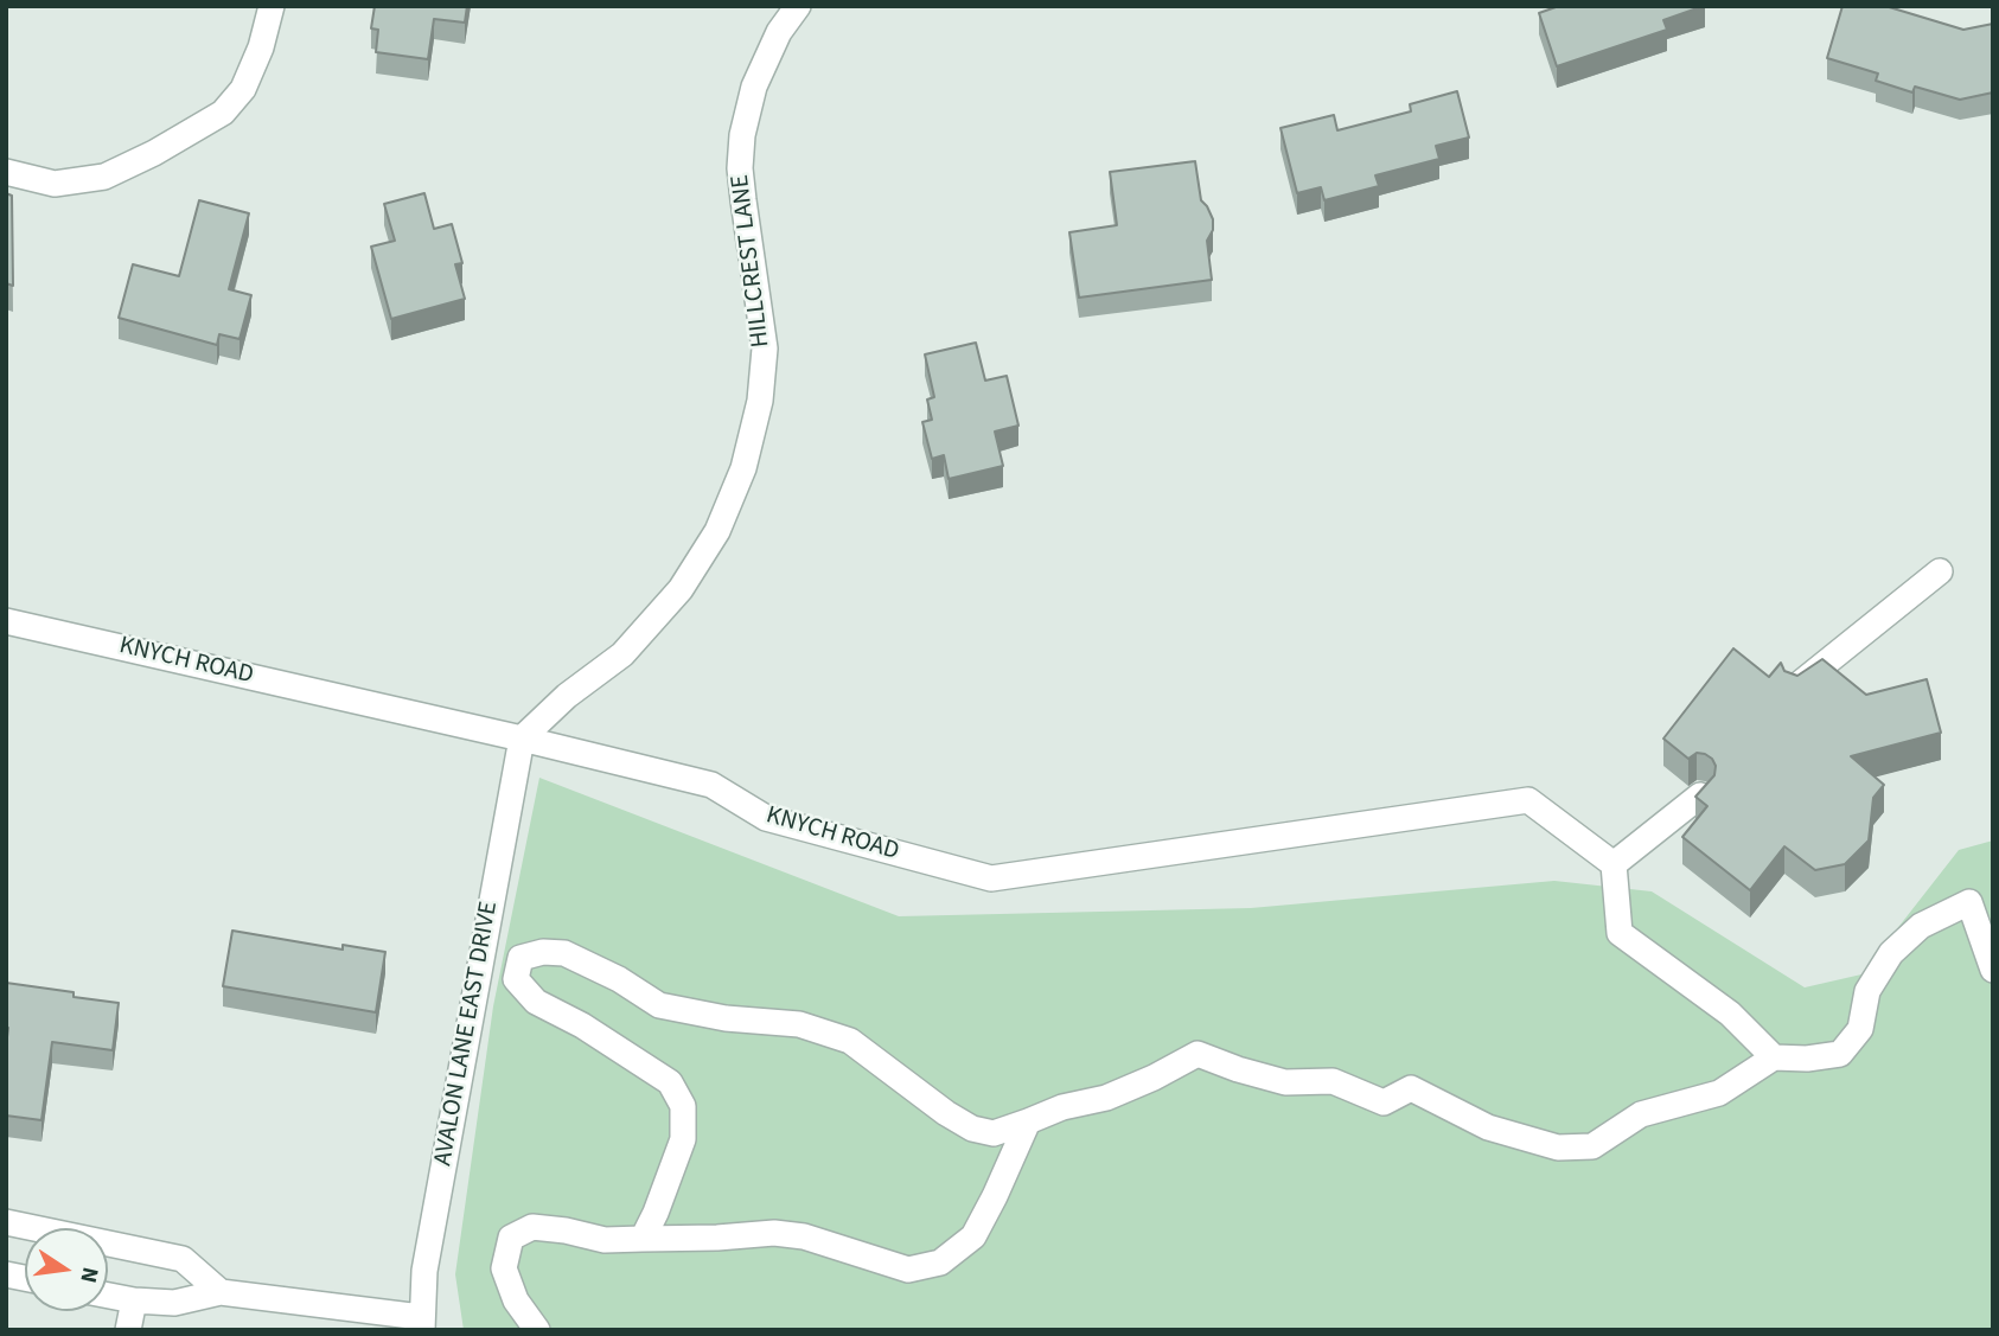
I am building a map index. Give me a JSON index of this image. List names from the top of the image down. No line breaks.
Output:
{"streets":{"street":["HILLCREST LANE","KNYCH ROAD","AVALON LANE EAST DRIVE"]},"crossings":[["HILLCREST LANE","KNYCH ROAD"],["HILLCREST LANE","AVALON LANE EAST DRIVE"],["KNYCH ROAD","AVALON LANE EAST DRIVE"]],"north":"right"}
